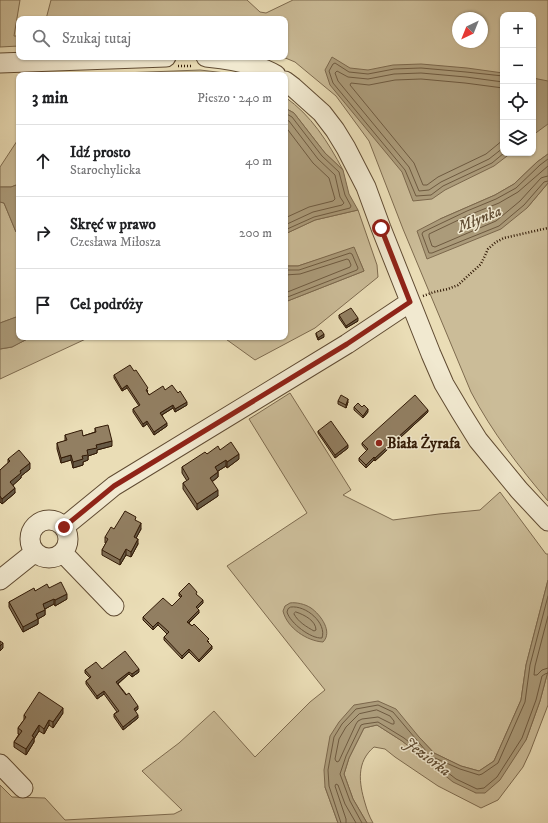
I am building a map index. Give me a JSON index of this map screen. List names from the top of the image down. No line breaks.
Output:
{"water":["Młynka","Jeziorka"],"places":["Biała Żyrafa"],"north":"bottom left","page":{"map_buttons":["+","−"],"search":"Szukaj tutaj","heading":["3 min","Pieszo · 240 m"],"list":[["Idź prosto","Starochylicka","40 m"],["Skręć w prawo","Czesława Miłosza","200 m"],"Cel podróży"]}}
